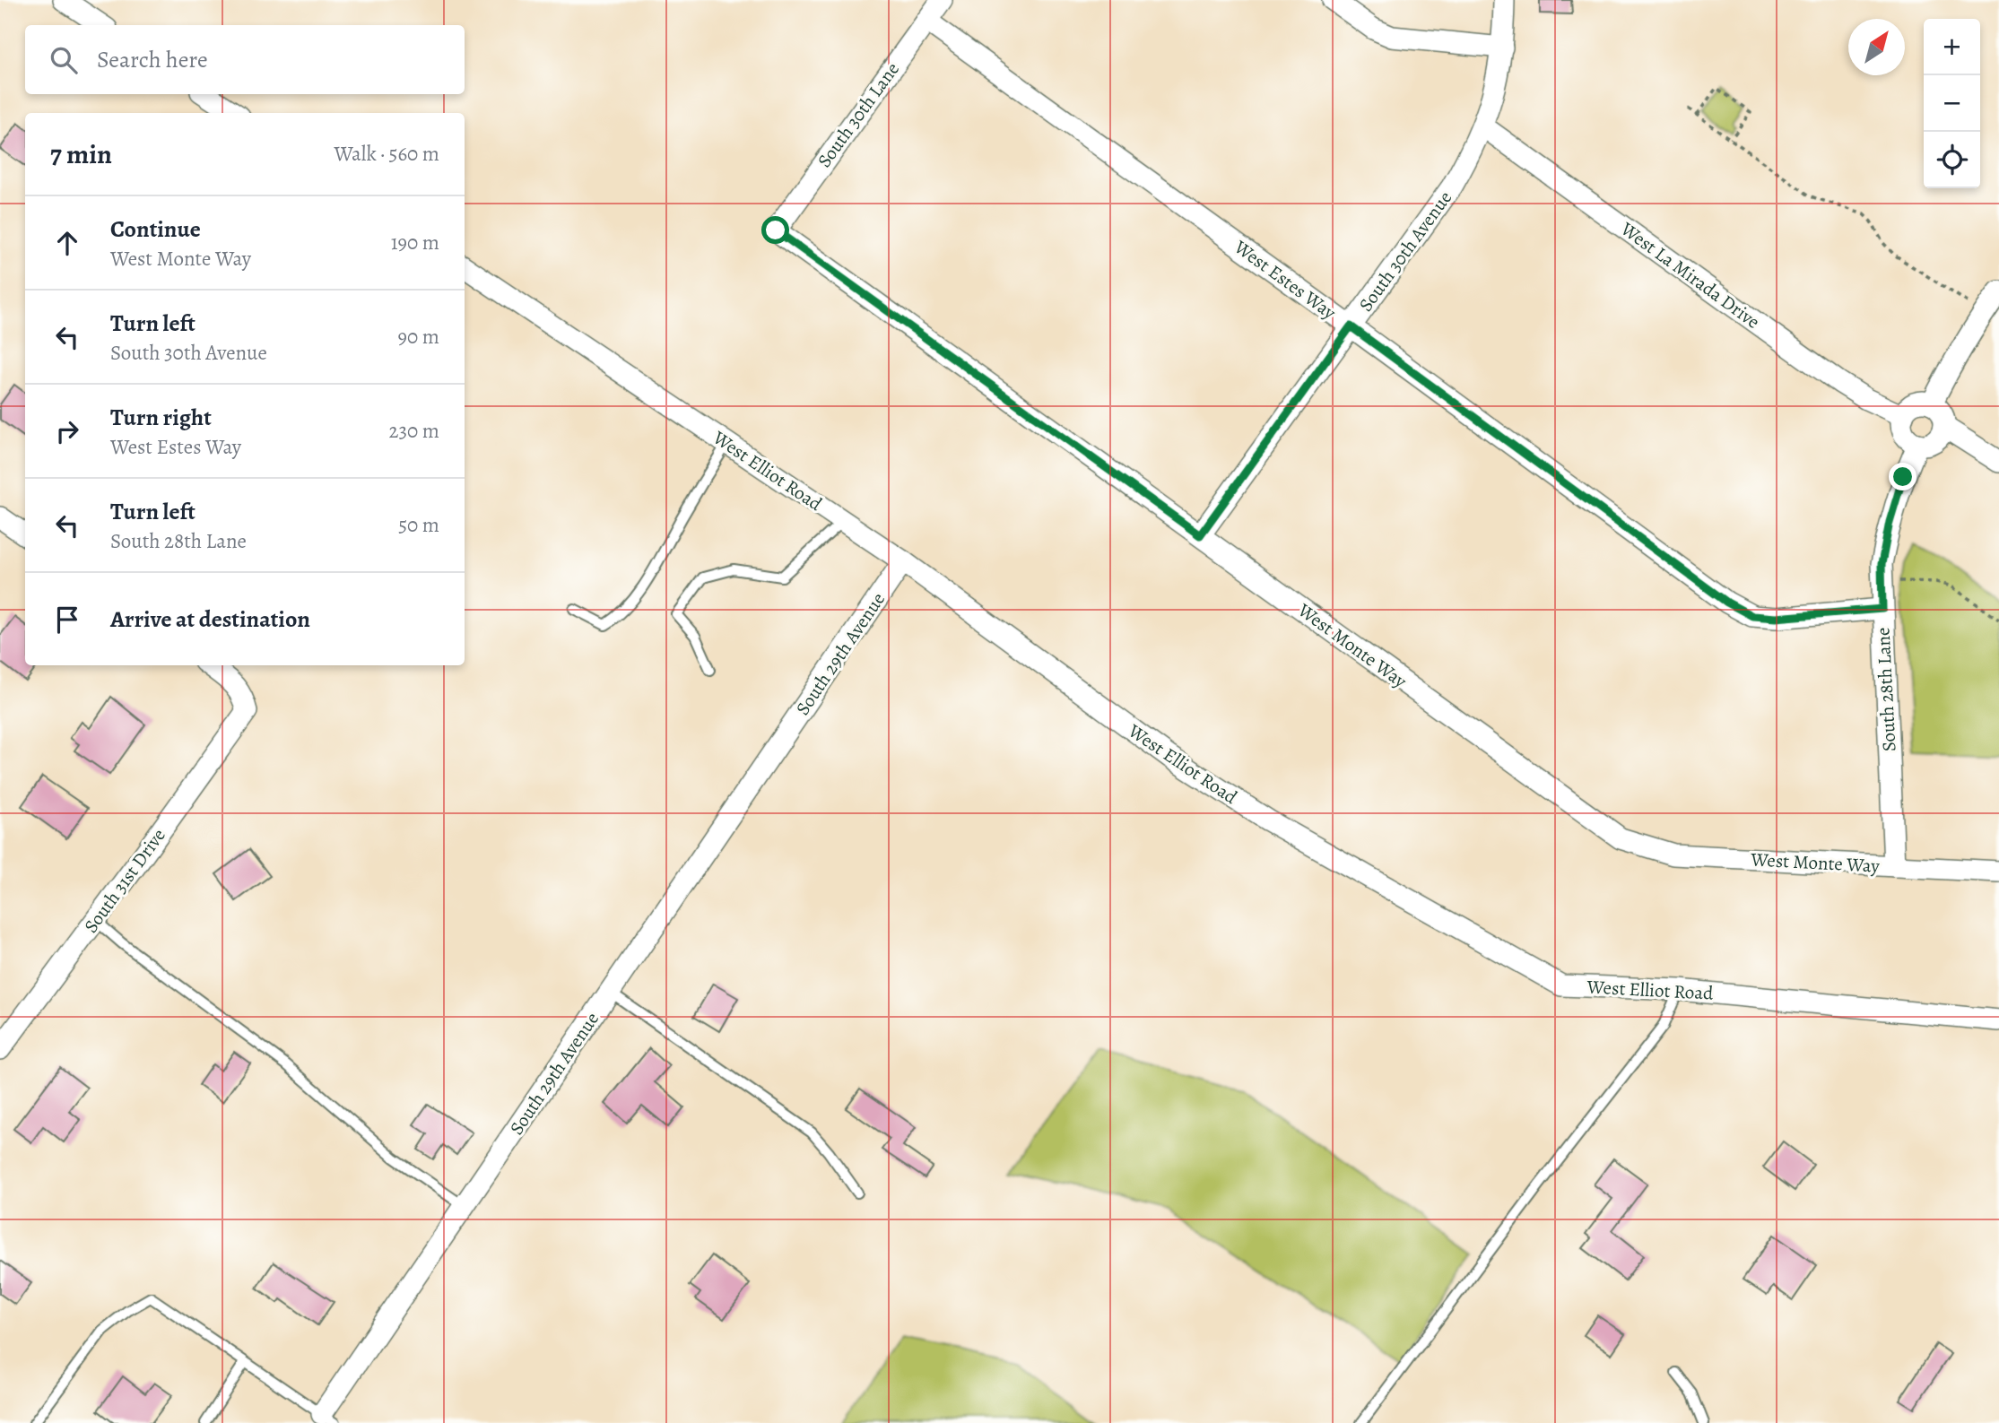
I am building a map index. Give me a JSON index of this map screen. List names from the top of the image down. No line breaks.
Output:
{"streets":{"street":["South 30th Lane","South 30th Avenue","West La Mirada Drive","West Estes Way","West Elliot Road","West Monte Way","South 29th Avenue","South 28th Lane","South 31st Drive"]},"crossings":[["South 30th Lane","West Estes Way"],["South 30th Lane","West Monte Way"],["South 30th Avenue","West La Mirada Drive"],["South 30th Avenue","West Estes Way"],["South 30th Avenue","West Monte Way"],["West La Mirada Drive","South 28th Lane"],["West Estes Way","South 28th Lane"],["West Elliot Road","South 29th Avenue"],["West Monte Way","South 28th Lane"]],"north":"top right","page":{"map_buttons":["+","−"],"search":"Search here","heading":["7 min","Walk · 560 m"],"list":[["Continue","West Monte Way","190 m"],["Turn left","South 30th Avenue","90 m"],["Turn right","West Estes Way","230 m"],["Turn left","South 28th Lane","50 m"],"Arrive at destination"]}}
